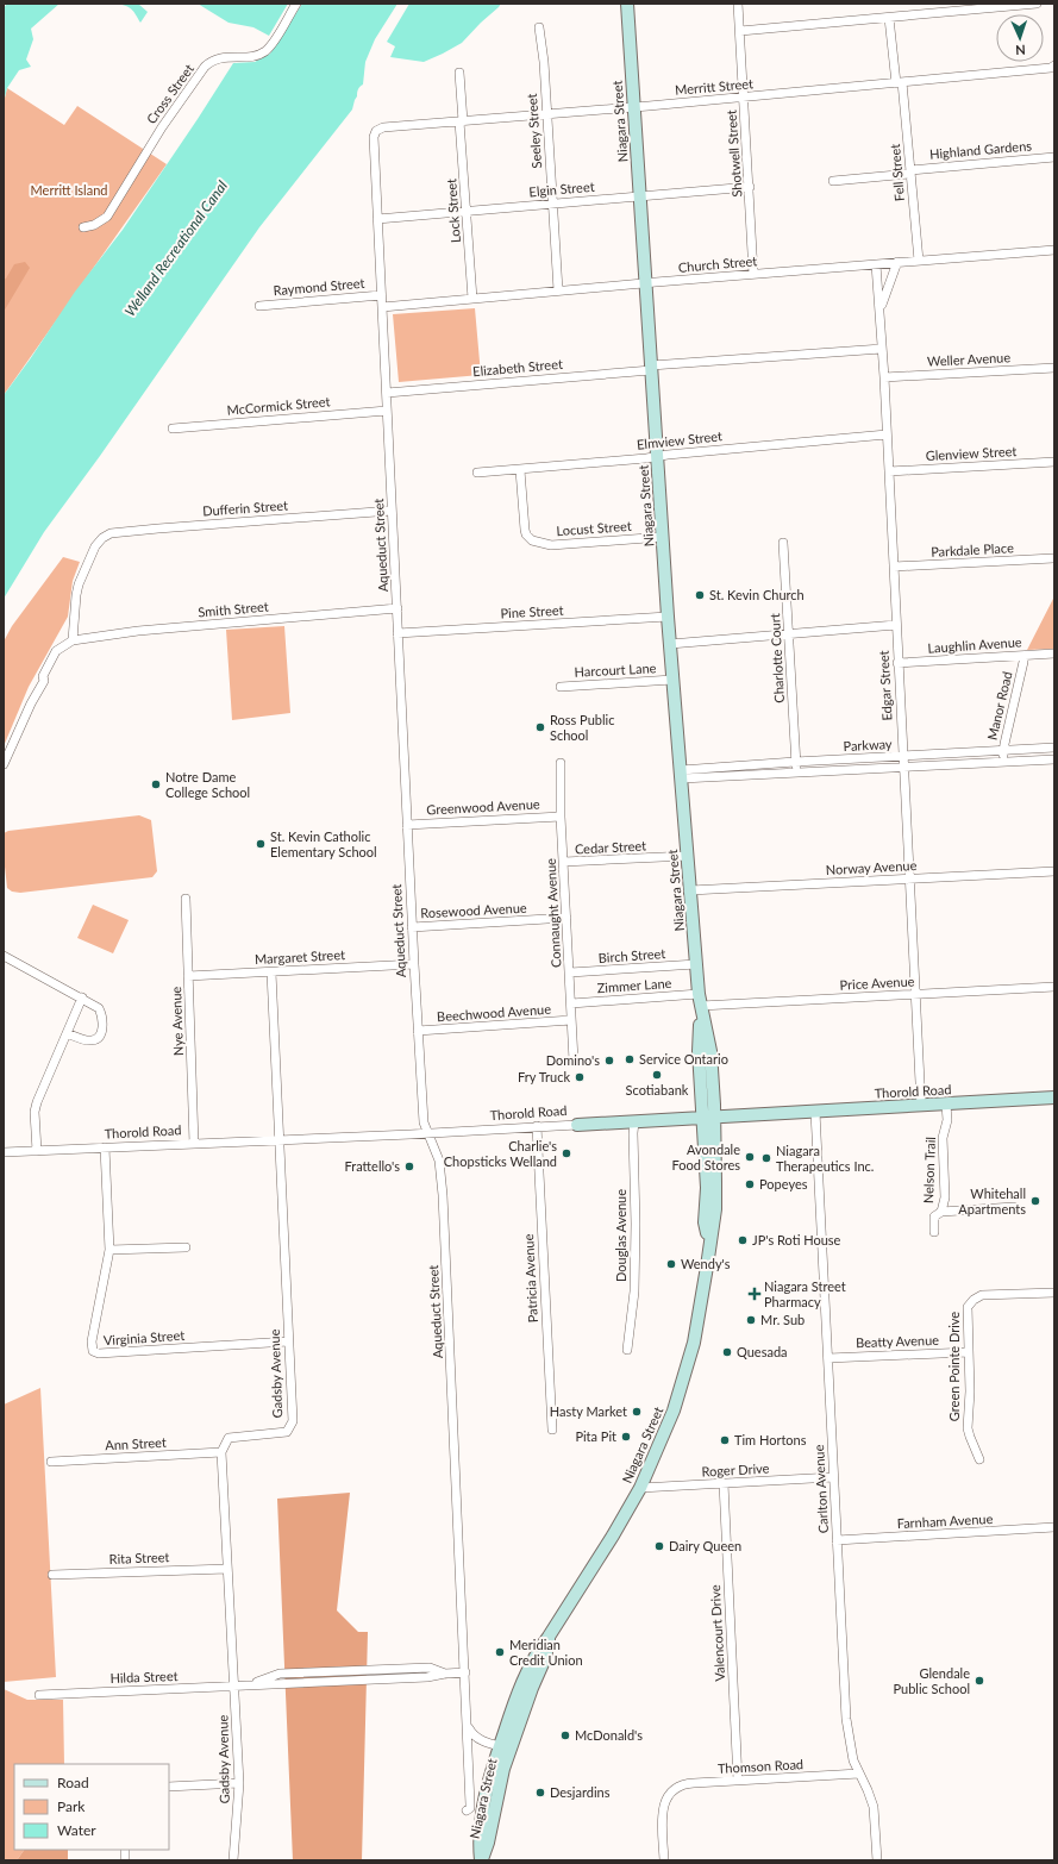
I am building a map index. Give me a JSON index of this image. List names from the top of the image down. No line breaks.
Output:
{"streets":{"main road":["Niagara Street","Thorold Road"],"street":["Merritt Street","Cross Street","Seeley Street","Highland Gardens","Shotwell Street","Fell Street","Elgin Street","Lock Street","Church Street","Raymond Street","Weller Avenue","Elizabeth Street","McCormick Street","Elmview Street","Glenview Street","Dufferin Street","Locust Street","Aqueduct Street","Parkdale Place","Smith Street","Pine Street","Laughlin Avenue","Charlotte Court","Harcourt Lane","Edgar Street","Manor Road","Parkway","Greenwood Avenue","Cedar Street","Norway Avenue","Rosewood Avenue","Connaught Avenue","Birch Street","Margaret Street","Price Avenue","Zimmer Lane","Beechwood Avenue","Nye Avenue","Nelson Trail","Douglas Avenue","Patricia Avenue","Virginia Street","Beatty Avenue","Green Pointe Drive","Gadsby Avenue","Ann Street","Roger Drive","Carlton Avenue","Farnham Avenue","Rita Street","Valencourt Drive","Hilda Street","Thomson Road"]},"crossings":[["Merritt Street","Niagara Street"],["Merritt Street","Seeley Street"],["Merritt Street","Shotwell Street"],["Merritt Street","Fell Street"],["Merritt Street","Lock Street"],["Merritt Street","Aqueduct Street"],["Niagara Street","Elgin Street"],["Niagara Street","Church Street"],["Niagara Street","Elizabeth Street"],["Niagara Street","Elmview Street"],["Niagara Street","Locust Street"],["Niagara Street","Pine Street"],["Niagara Street","Harcourt Lane"],["Niagara Street","Parkway"],["Niagara Street","Cedar Street"],["Niagara Street","Norway Avenue"],["Niagara Street","Birch Street"],["Niagara Street","Price Avenue"],["Niagara Street","Zimmer Lane"],["Niagara Street","Thorold Road"],["Niagara Street","Roger Drive"],["Seeley Street","Elgin Street"],["Seeley Street","Church Street"],["Highland Gardens","Fell Street"],["Shotwell Street","Elgin Street"],["Shotwell Street","Church Street"],["Fell Street","Church Street"],["Elgin Street","Lock Street"],["Elgin Street","Aqueduct Street"],["Lock Street","Church Street"],["Church Street","Aqueduct Street"],["Church Street","Edgar Street"],["Raymond Street","Aqueduct Street"],["Weller Avenue","Edgar Street"],["Elizabeth Street","Aqueduct Street"],["Elizabeth Street","Edgar Street"],["McCormick Street","Aqueduct Street"],["Elmview Street","Locust Street"],["Elmview Street","Edgar Street"],["Glenview Street","Edgar Street"],["Dufferin Street","Aqueduct Street"],["Dufferin Street","Smith Street"],["Aqueduct Street","Smith Street"],["Aqueduct Street","Pine Street"],["Aqueduct Street","Greenwood Avenue"],["Aqueduct Street","Rosewood Avenue"],["Aqueduct Street","Margaret Street"],["Aqueduct Street","Beechwood Avenue"],["Aqueduct Street","Thorold Road"],["Aqueduct Street","Hilda Street"],["Parkdale Place","Edgar Street"],["Laughlin Avenue","Edgar Street"],["Laughlin Avenue","Manor Road"],["Charlotte Court","Parkway"],["Edgar Street","Parkway"],["Edgar Street","Norway Avenue"],["Edgar Street","Price Avenue"],["Edgar Street","Thorold Road"],["Manor Road","Parkway"],["Greenwood Avenue","Connaught Avenue"],["Cedar Street","Connaught Avenue"],["Rosewood Avenue","Connaught Avenue"],["Connaught Avenue","Birch Street"],["Connaught Avenue","Zimmer Lane"],["Connaught Avenue","Beechwood Avenue"],["Margaret Street","Nye Avenue"],["Margaret Street","Gadsby Avenue"],["Price Avenue","Zimmer Lane"],["Nye Avenue","Thorold Road"],["Thorold Road","Nelson Trail"],["Thorold Road","Douglas Avenue"],["Thorold Road","Patricia Avenue"],["Thorold Road","Virginia Street"],["Thorold Road","Gadsby Avenue"],["Thorold Road","Carlton Avenue"],["Virginia Street","Gadsby Avenue"],["Beatty Avenue","Green Pointe Drive"],["Beatty Avenue","Carlton Avenue"],["Gadsby Avenue","Ann Street"],["Gadsby Avenue","Rita Street"],["Gadsby Avenue","Hilda Street"],["Roger Drive","Carlton Avenue"],["Roger Drive","Valencourt Drive"],["Carlton Avenue","Farnham Avenue"],["Carlton Avenue","Thomson Road"],["Valencourt Drive","Thomson Road"]],"water":["Welland Recreational Canal"],"parks":["Merritt Island"],"places":{"other":["St. Kevin Church","Ross Public School","Notre Dame College School","St. Kevin Catholic Elementary School","Service Ontario","Domino's","Scotiabank","Fry Truck","Charlie's Chopsticks Welland","Avondale Food Stores","Niagara Therapeutics Inc.","Frattello's","Popeyes","Whitehall Apartments","JP's Roti House","Wendy's","Mr. Sub","Quesada","Hasty Market","Pita Pit","Tim Hortons","Dairy Queen","Meridian Credit Union","Glendale Public School","McDonald's","Desjardins"],"health":["Niagara Street Pharmacy"]},"legend":["Road","Park","Water"],"north":"bottom"}
